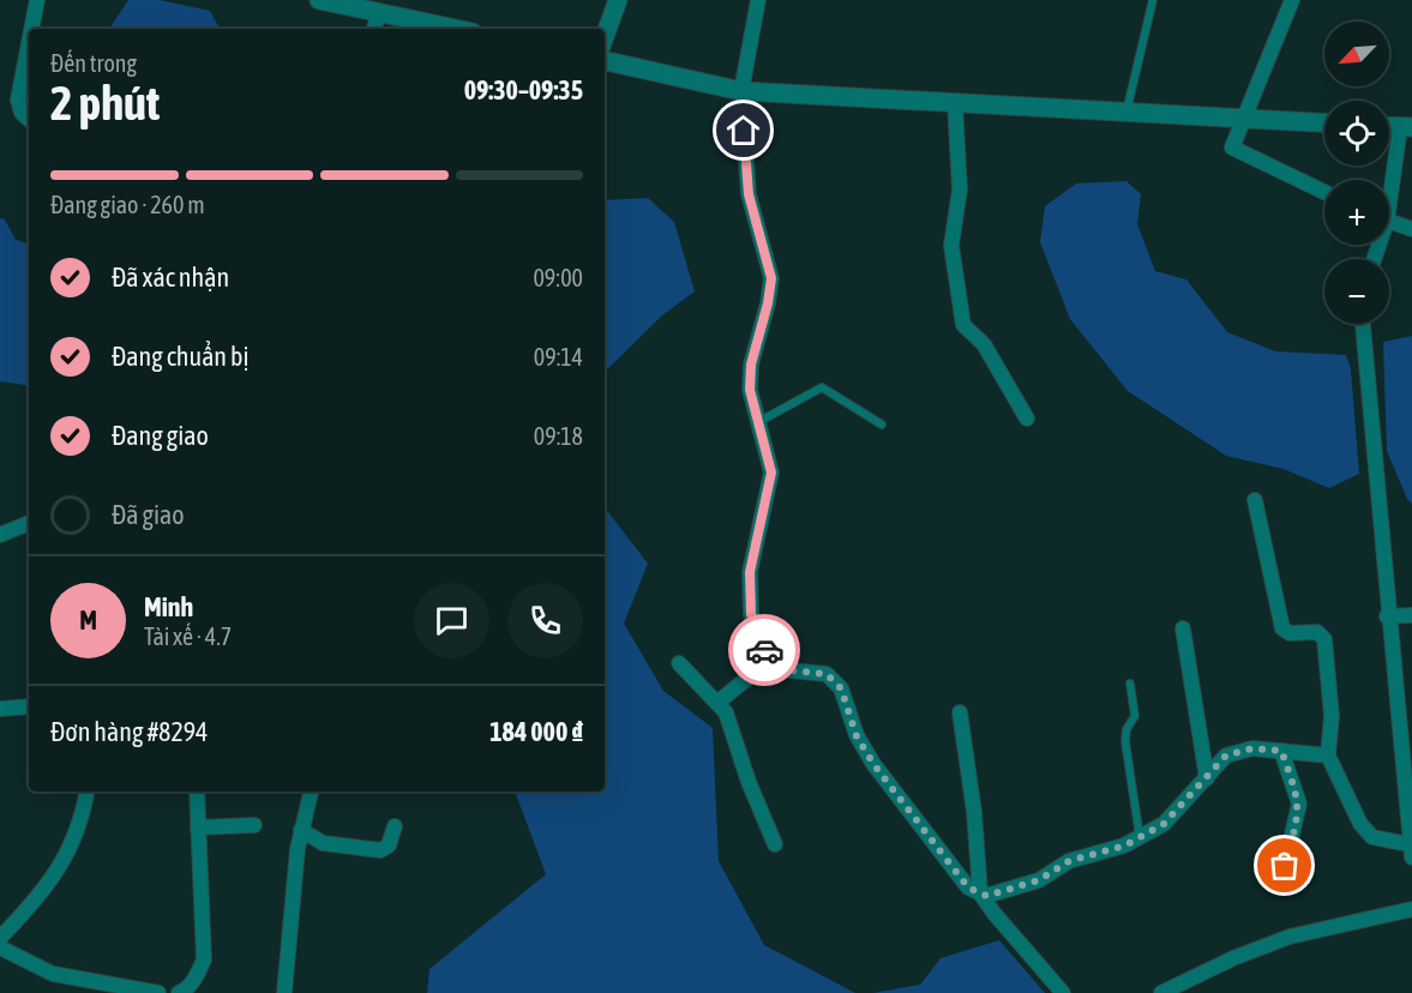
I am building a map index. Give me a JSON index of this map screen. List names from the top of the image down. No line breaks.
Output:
{"north":"bottom left","page":{"map_buttons":["+","−"],"heading":["2 phút","Đến trong","09:30–09:35"],"panel":["Minh","Tài xế · 4.7","Đơn hàng #8294","184 000 ₫"],"bar":"Đang giao · 260 m","list":[["Đã xác nhận","09:00"],["Đang chuẩn bị","09:14"],["Đang giao","09:18"],"Đã giao"],"round":"M"}}
